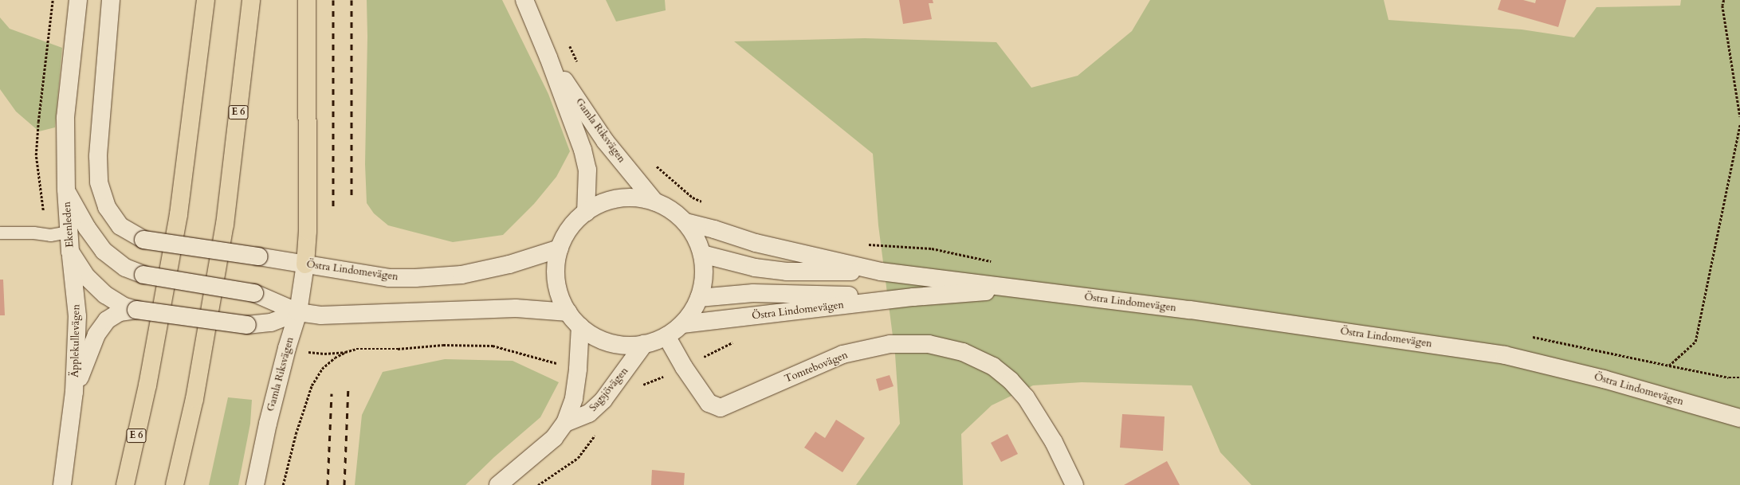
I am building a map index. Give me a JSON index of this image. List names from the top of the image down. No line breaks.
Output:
{"streets":{"highway":["E 6"],"street":["Gamla Riksvägen","Ekenleden","Östra Lindomevägen","Äpplekullevägen","Tomtebovägen","Sagsjövägen"]},"crossings":[["Gamla Riksvägen","Ekenleden"],["Gamla Riksvägen","Östra Lindomevägen"],["Gamla Riksvägen","Tomtebovägen"],["Gamla Riksvägen","Sagsjövägen"],["Ekenleden","Äpplekullevägen"]]}
